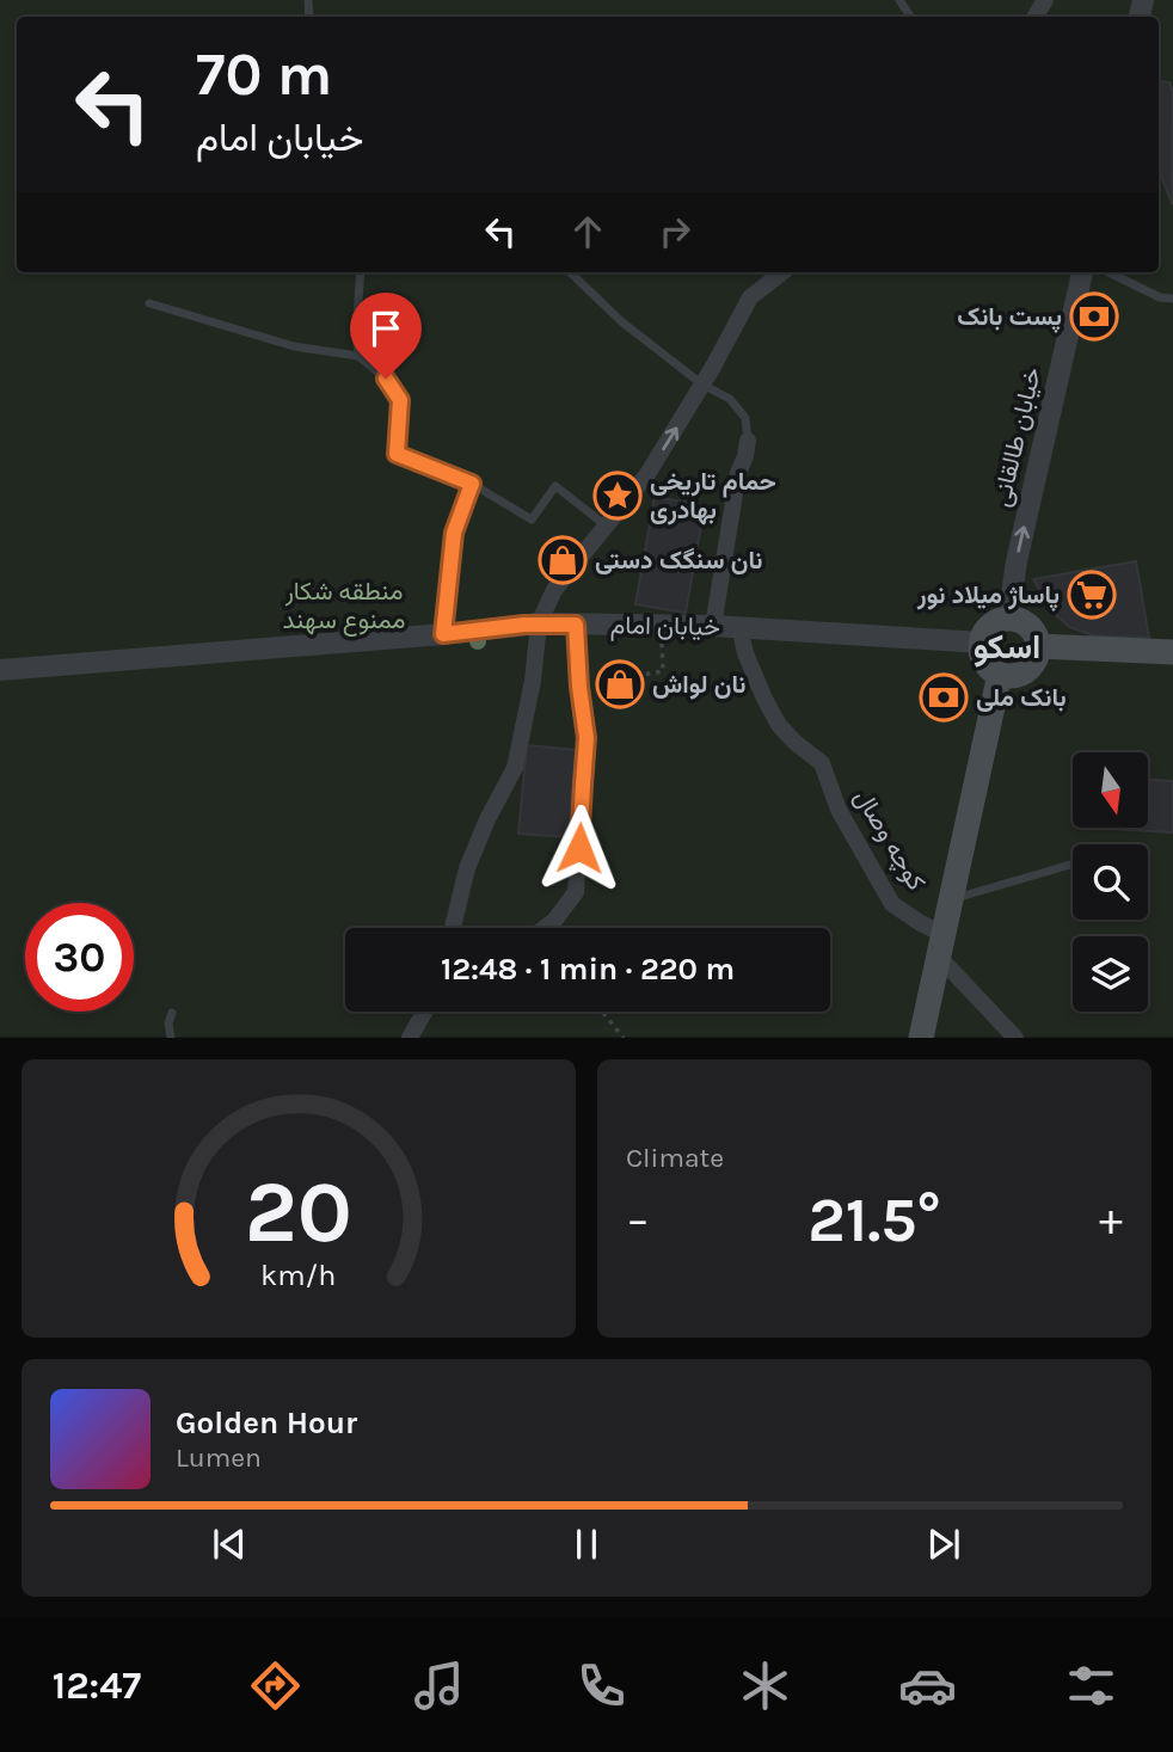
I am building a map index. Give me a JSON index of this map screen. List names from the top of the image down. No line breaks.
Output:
{"streets":{"street":["خیابان طالقانی","خیابان امام","کوچه وصال"]},"crossings":[["خیابان طالقانی","خیابان امام"],["خیابان امام","کوچه وصال"]],"one_way":["خیابان طالقانی"],"districts":["اسکو"],"parks":["منطقه شکار ممنوع سهند"],"places":{"bank":["پست بانک","بانک ملی"],"place":["حمام تاریخی بهادری"],"shop":["نان سنگک دستی","نان لواش"],"supermarket":["پاساژ میلاد نور"]},"north":"bottom","page":{"turn":["70 m","خیابان امام"],"limit":"30","trip":"12:48 · 1 min · 220 m","tile":"Climate","heat":["−","21.5°","+"],"song":["Golden Hour","Lumen"],"tabs":"12:47","gauge":["20","km/h"]}}
